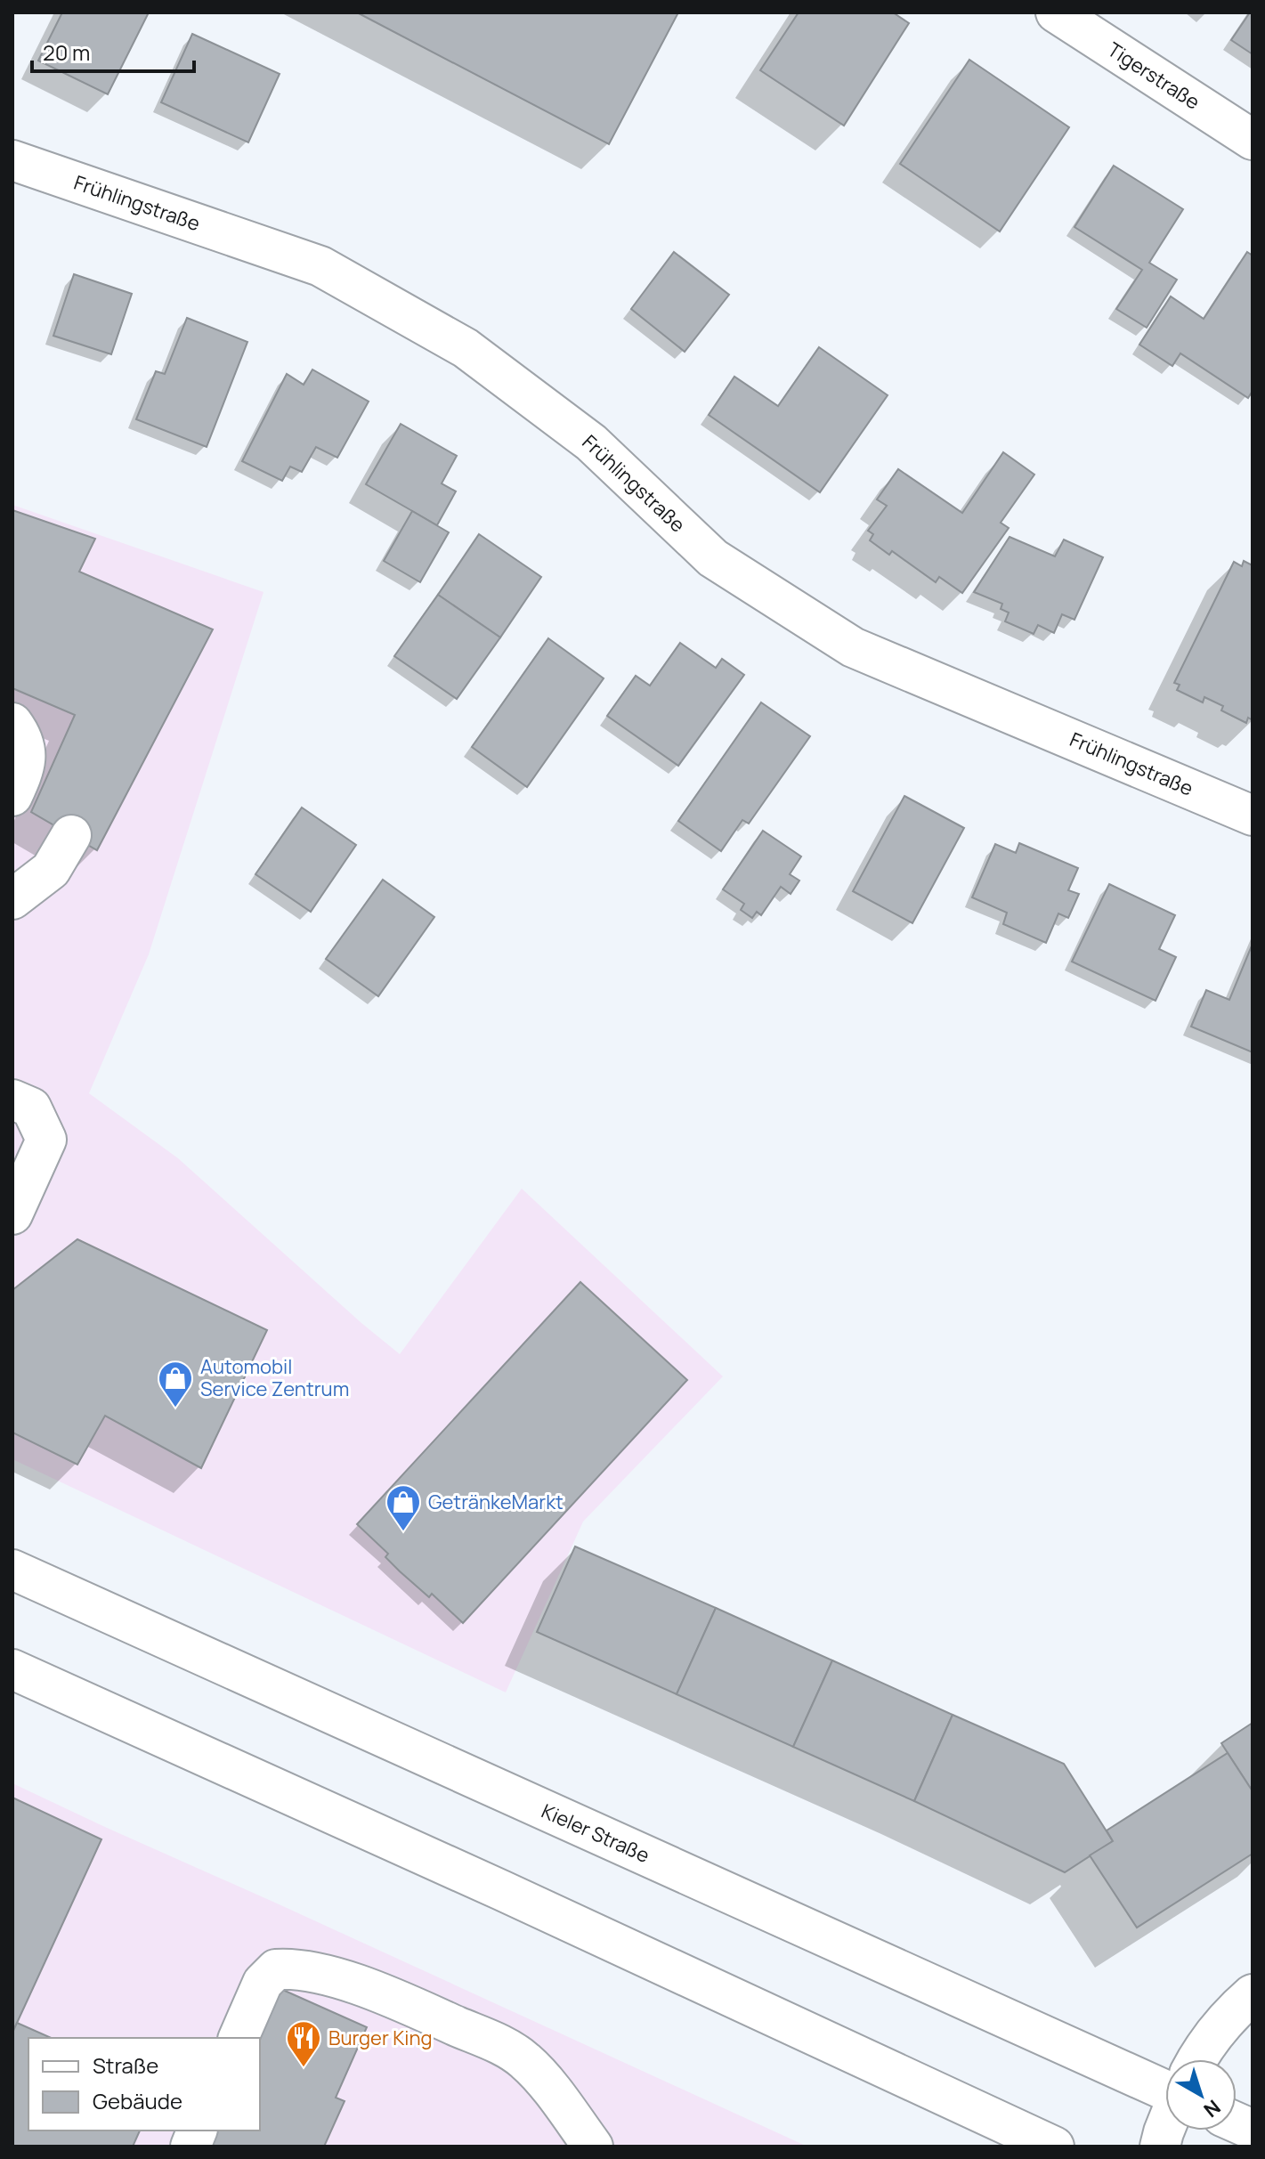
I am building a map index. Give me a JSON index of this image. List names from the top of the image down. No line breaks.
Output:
{"streets":{"main road":["Tigerstraße","Frühlingstraße","Kieler Straße"]},"places":{"shop":["Automobil Service Zentrum","GetränkeMarkt"],"restaurant":["Burger King"]},"legend":["Straße","Gebäude"],"scale_bar":"20 m","north":"bottom right"}
